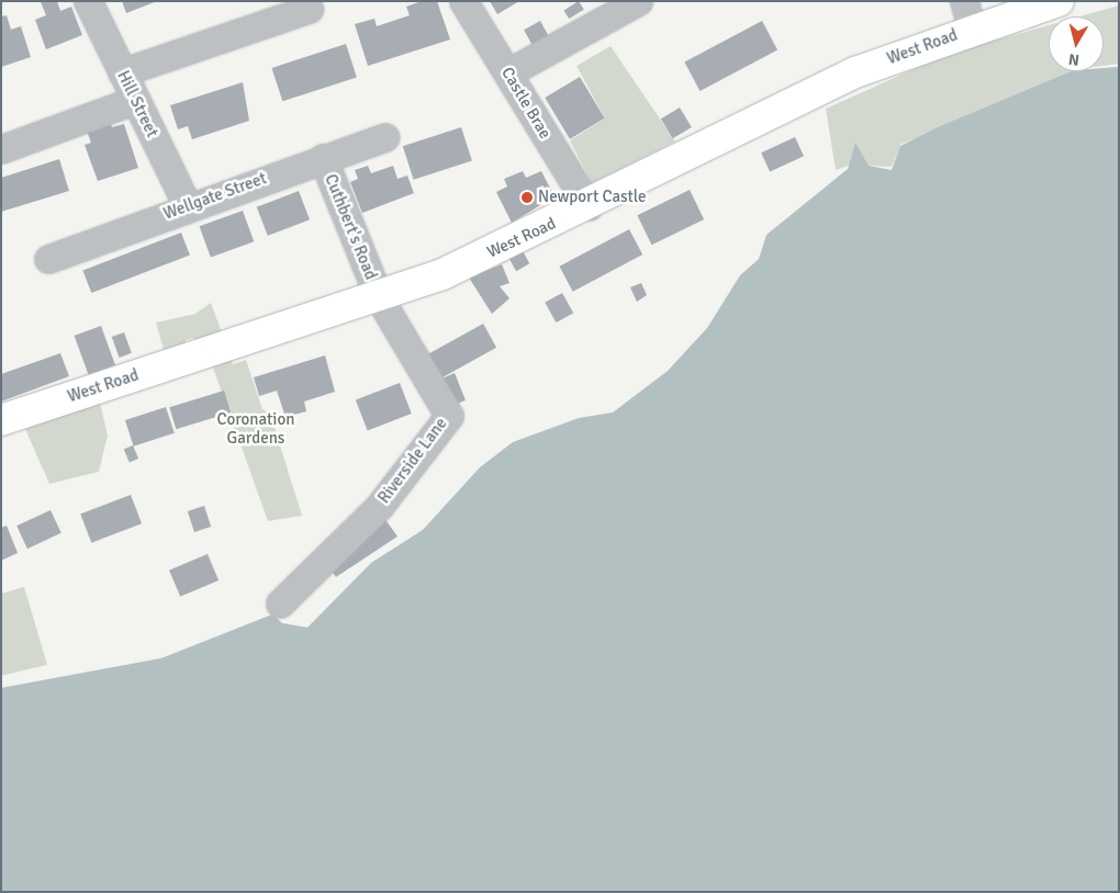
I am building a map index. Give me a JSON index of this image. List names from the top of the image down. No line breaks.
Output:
{"streets":{"main road":["West Road"],"street":["Castle Brae","Hill Street","Wellgate Street","Cuthbert's Road","Riverside Lane"]},"crossings":[["West Road","Castle Brae"],["West Road","Cuthbert's Road"],["West Road","Riverside Lane"],["Hill Street","Wellgate Street"],["Wellgate Street","Cuthbert's Road"],["Cuthbert's Road","Riverside Lane"]],"parks":["Coronation Gardens"],"places":["Newport Castle"],"north":"bottom"}
